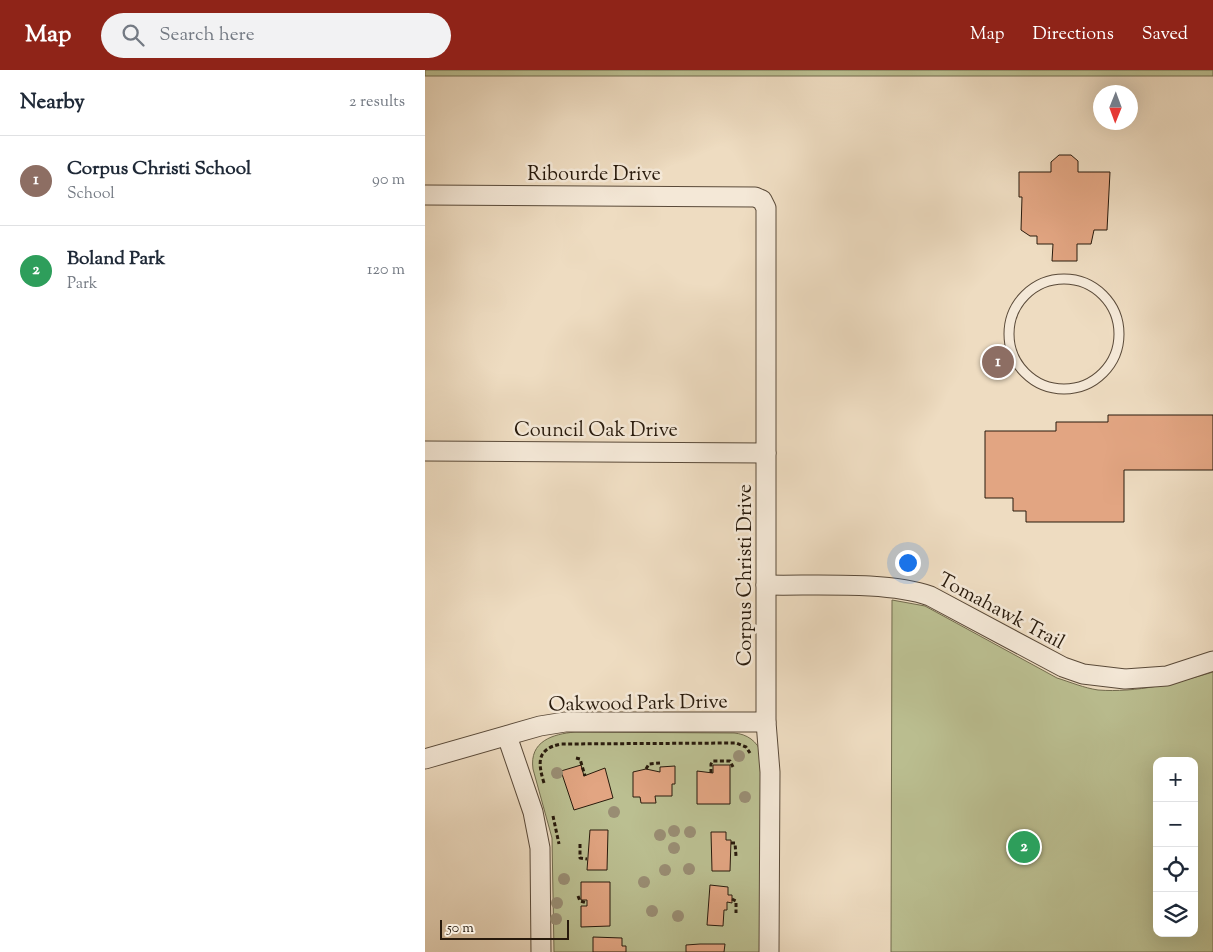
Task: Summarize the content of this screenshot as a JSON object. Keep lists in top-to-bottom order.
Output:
{
  "streets": {
    "street": [
      "Ribourde Drive",
      "Council Oak Drive",
      "Corpus Christi Drive",
      "Tomahawk Trail",
      "Oakwood Park Drive"
    ]
  },
  "crossings": [
    ["Ribourde Drive", "Corpus Christi Drive"],
    ["Council Oak Drive", "Corpus Christi Drive"],
    ["Corpus Christi Drive", "Tomahawk Trail"],
    ["Corpus Christi Drive", "Oakwood Park Drive"]
  ],
  "scale_bar": "50 m",
  "north": "bottom",
  "page": {
    "header": "Map",
    "search": "Search here",
    "nav": ["Map", "Directions", "Saved"],
    "heading": ["Nearby", "2 results"],
    "list": [
      {
        "mark": "1",
        "name": "Corpus Christi School",
        "note": "School",
        "value": "90 m"
      },
      {
        "mark": "2",
        "name": "Boland Park",
        "note": "Park",
        "value": "120 m"
      }
    ],
    "pins": ["1", "2"],
    "map_buttons": ["+", "−"],
    "scale": "50 m"
  }
}
